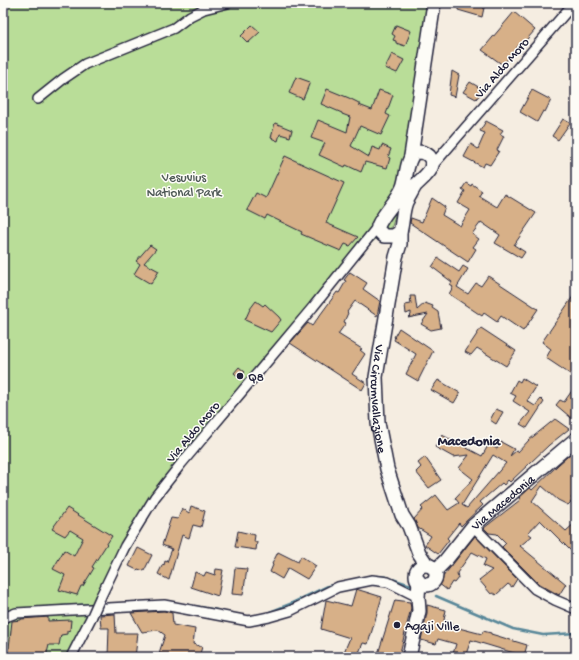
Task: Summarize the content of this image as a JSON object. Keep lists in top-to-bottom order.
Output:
{
  "streets": {
    "main road": ["Via Circumvallazione", "Via Macedonia"],
    "street": ["Via Aldo Moro"]
  },
  "crossings": [
    ["Via Aldo Moro", "Via Circumvallazione"],
    ["Via Circumvallazione", "Via Macedonia"]
  ],
  "districts": ["Macedonia"],
  "parks": ["Vesuvius National Park"],
  "places": ["Q8", "Agaji Ville"]
}
